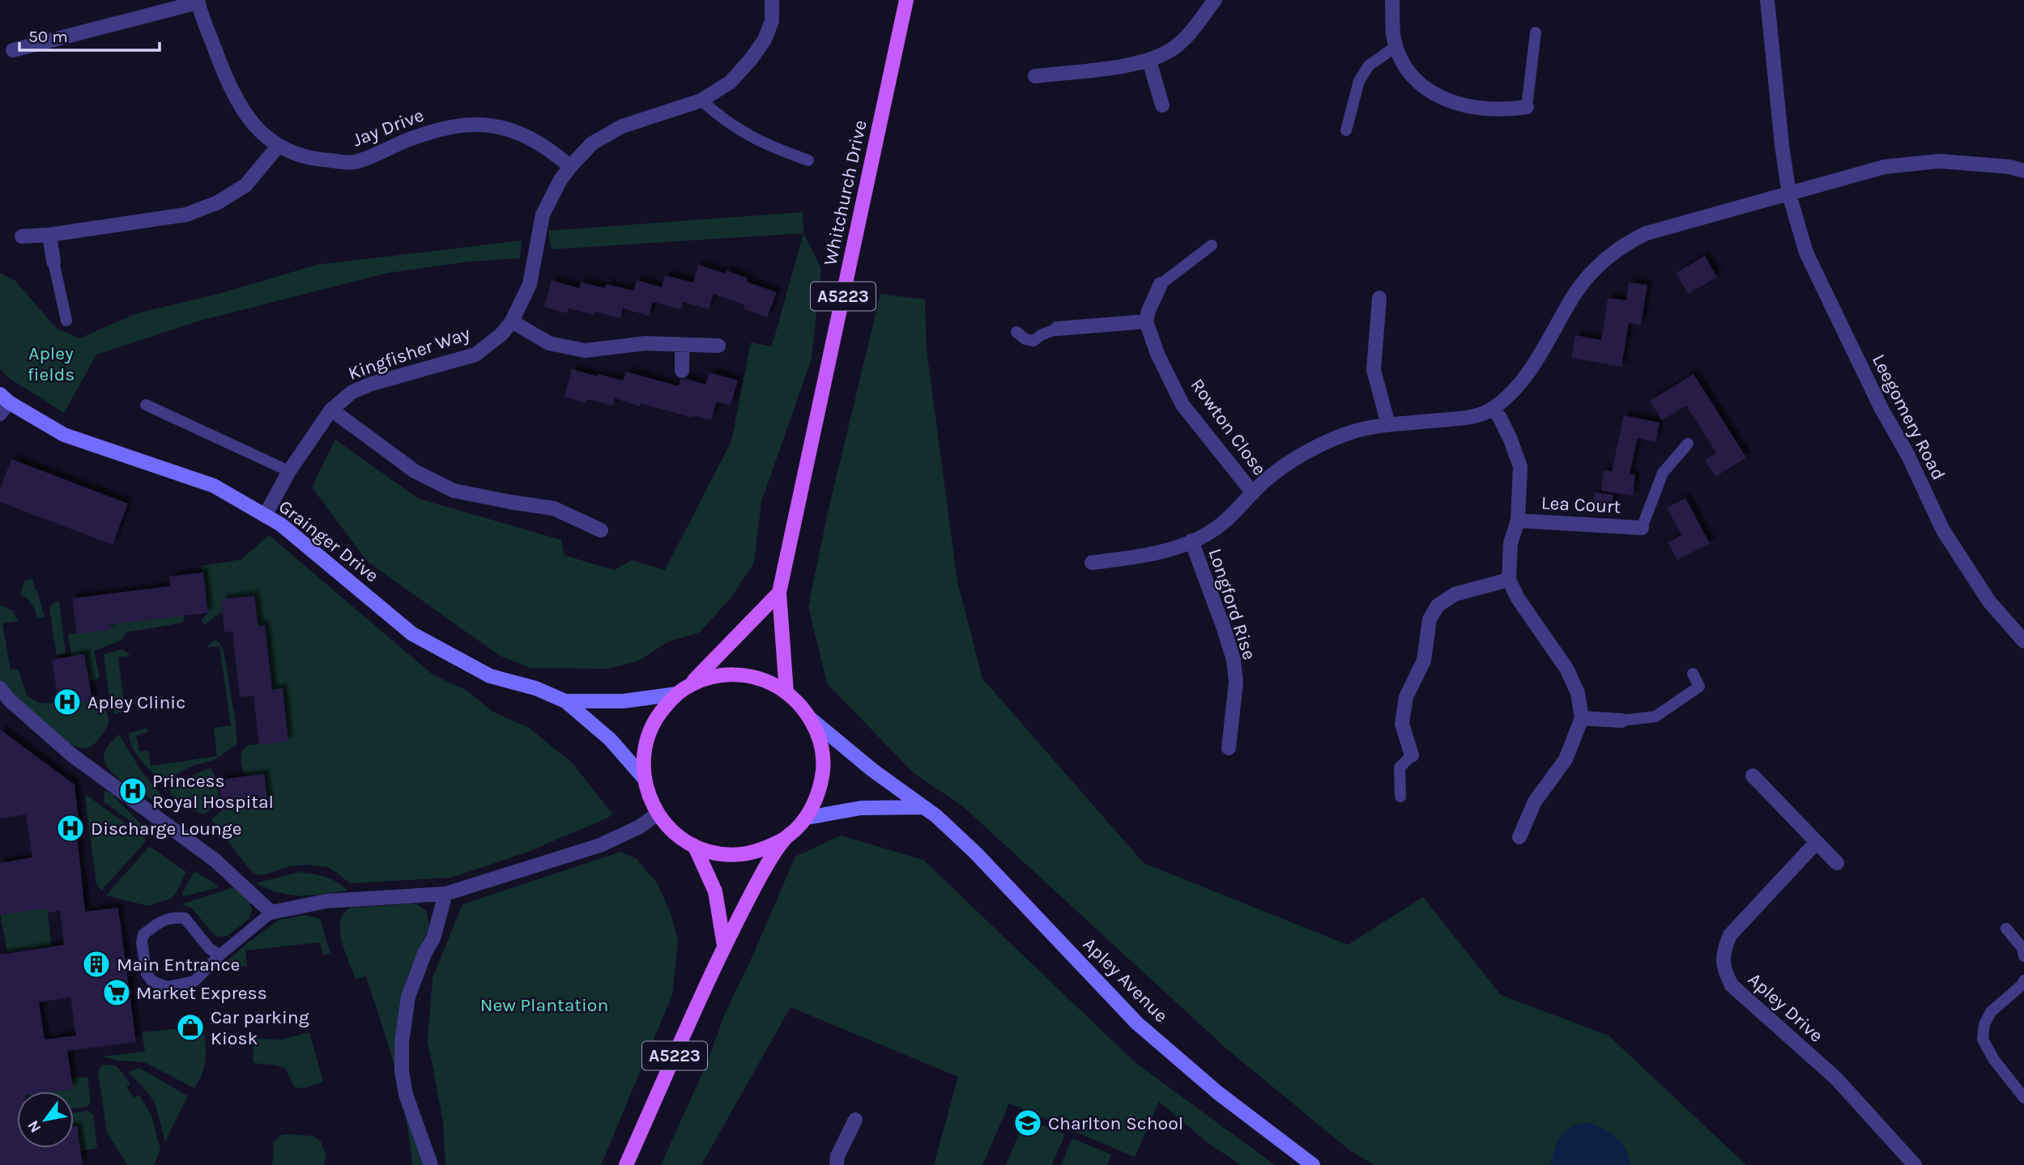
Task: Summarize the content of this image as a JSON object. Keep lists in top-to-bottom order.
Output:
{
  "streets": {
    "main road": ["Whitchurch Drive", "A5223"],
    "street": [
      "Jay Drive",
      "Kingfisher Way",
      "Leegomery Road",
      "Rowton Close",
      "Lea Court",
      "Grainger Drive",
      "Longford Rise",
      "Apley Avenue",
      "Apley Drive"
    ]
  },
  "crossings": [
    ["Jay Drive", "Kingfisher Way"],
    ["Whitchurch Drive", "A5223"],
    ["Whitchurch Drive", "Grainger Drive"],
    ["Whitchurch Drive", "Apley Avenue"],
    ["A5223", "Grainger Drive"],
    ["A5223", "Apley Avenue"],
    ["Kingfisher Way", "Grainger Drive"],
    ["Grainger Drive", "Apley Avenue"]
  ],
  "parks": ["Apley fields", "New Plantation"],
  "places": {
    "hospital": ["Apley Clinic", "Princess Royal Hospital", "Discharge Lounge"],
    "building": ["Main Entrance"],
    "supermarket": ["Market Express"],
    "shop": ["Car parking Kiosk"],
    "school or university": ["Charlton School"]
  },
  "scale_bar": "50 m",
  "north": "bottom left"
}
